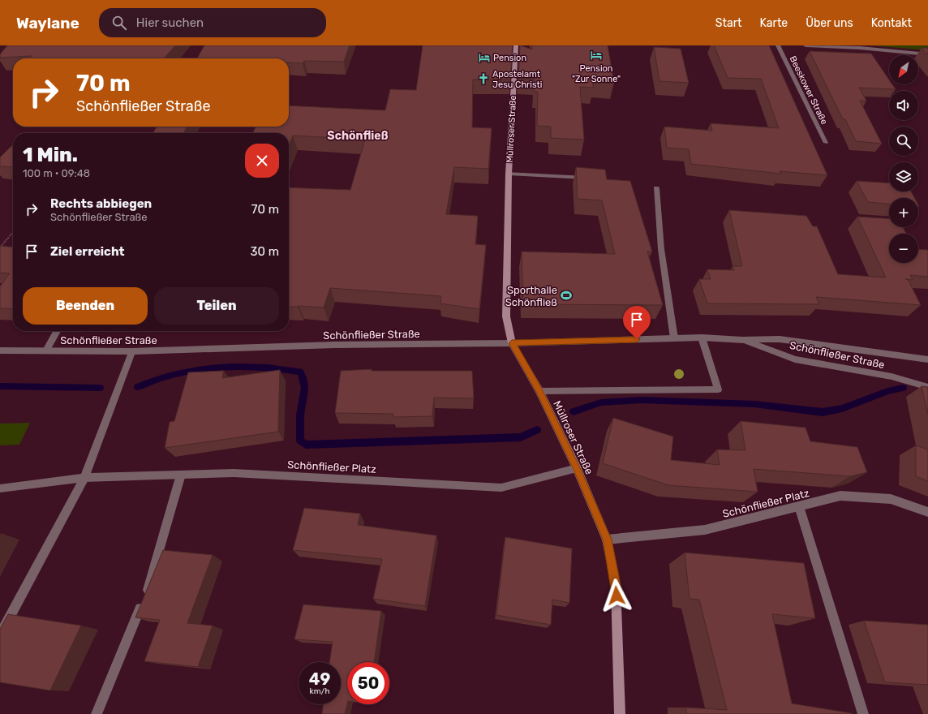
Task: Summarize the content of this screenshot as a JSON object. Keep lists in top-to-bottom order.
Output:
{
  "streets": {
    "main road": ["Müllroser Straße"],
    "street": ["Beeskower Straße", "Schönfließer Straße", "Schönfließer Platz"]
  },
  "crossings": [
    ["Müllroser Straße", "Schönfließer Straße"],
    ["Müllroser Straße", "Schönfließer Platz"]
  ],
  "districts": ["Schönfließ"],
  "places": {
    "hotel": ["Pension \"Zur Sonne\"", "Pension"],
    "church": ["Apostelamt Jesu Christi"],
    "sports": ["Sporthalle Schönfließ"]
  },
  "north": "bottom left",
  "page": {
    "header": "Waylane",
    "search": "Hier suchen",
    "nav": [
      "Start",
      "Karte",
      "Über uns",
      "Kontakt"
    ],
    "map_buttons": ["+", "−"],
    "turn": ["70 m", "Schönfließer Straße"],
    "heading": ["1 Min.", "100 m · 09:48"],
    "list": [
      {
        "name": "Rechts abbiegen",
        "note": "Schönfließer Straße",
        "value": "70 m"
      },
      {
        "name": "Ziel erreicht",
        "value": "30 m"
      }
    ],
    "buttons": ["Beenden", "Teilen"],
    "speed": "49 km/h",
    "limit": "50"
  }
}
